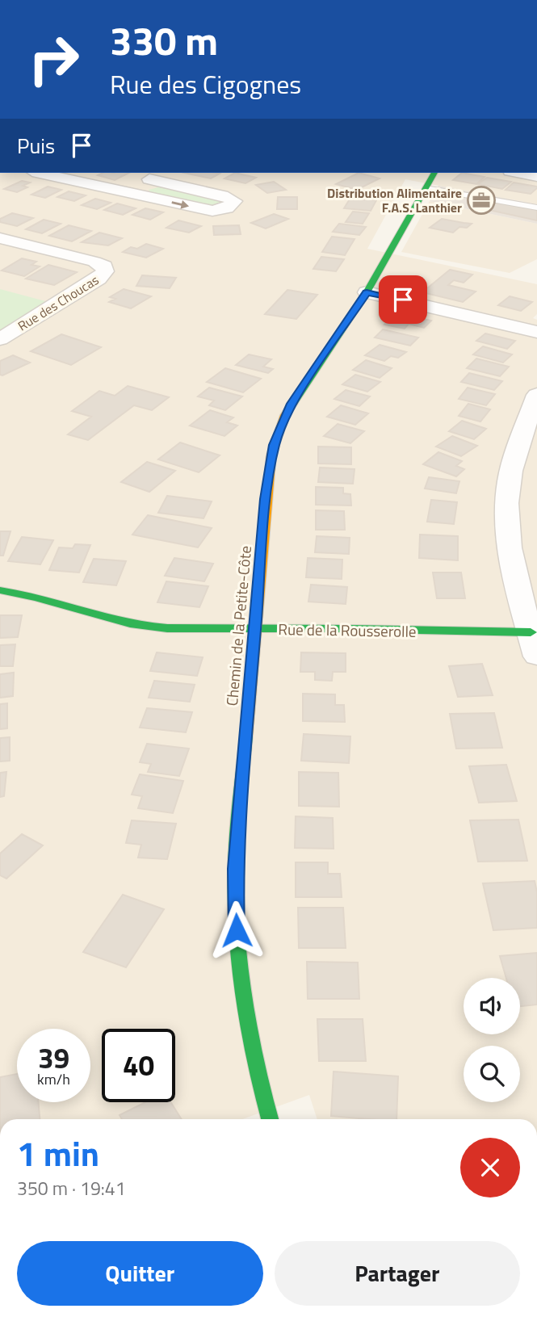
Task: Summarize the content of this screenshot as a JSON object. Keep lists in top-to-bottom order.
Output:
{
  "streets": {
    "street": ["Rue des Choucas", "Chemin de la Petite-Côte", "Rue de la Rousserolle"]
  },
  "crossings": [
    ["Chemin de la Petite-Côte", "Rue de la Rousserolle"]
  ],
  "places": {
    "office": ["Distribution Alimentaire F.A.S. Lanthier"]
  },
  "page": {
    "turn": ["330 m", "Rue des Cigognes"],
    "then": "Puis",
    "speed": "39 km/h",
    "limit": "40",
    "heading": ["1 min", "350 m · 19:41"],
    "buttons": ["Quitter", "Partager"]
  }
}
